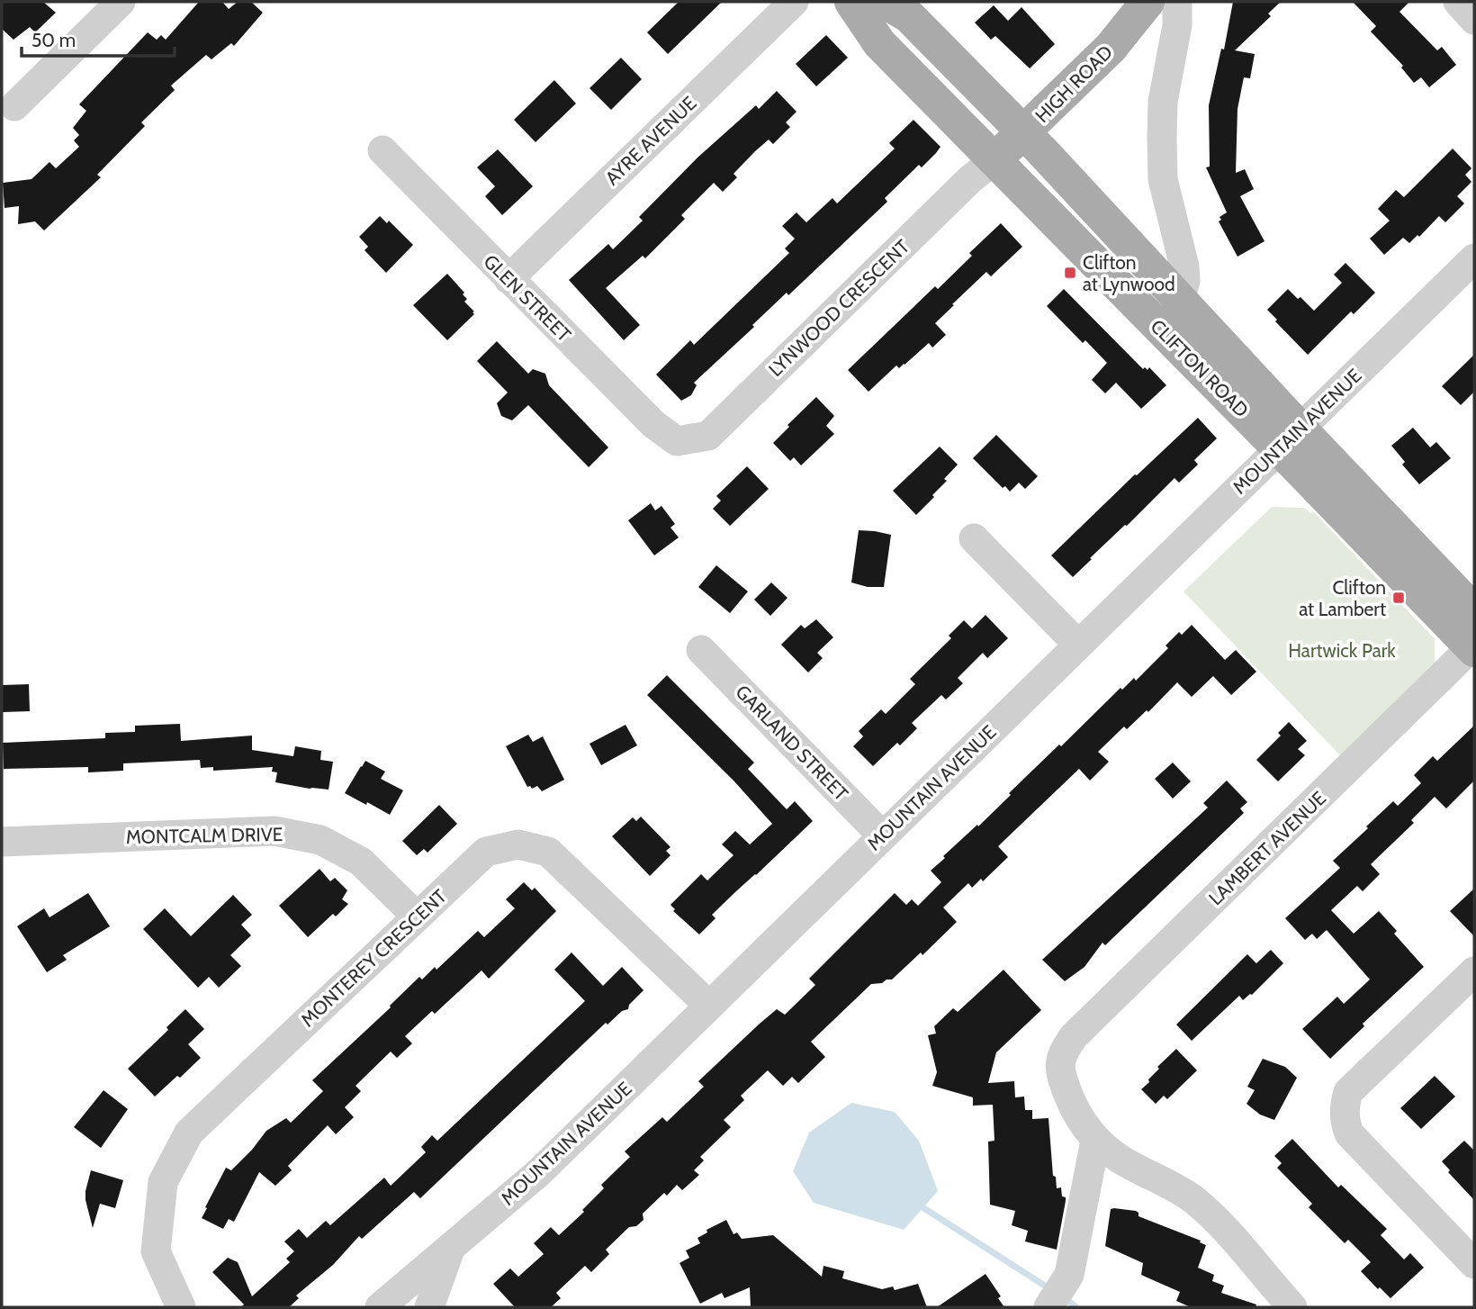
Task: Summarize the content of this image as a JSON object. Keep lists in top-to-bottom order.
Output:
{
  "streets": {
    "main road": ["HIGH ROAD", "CLIFTON ROAD"],
    "street": [
      "AYRE AVENUE",
      "GLEN STREET",
      "LYNWOOD CRESCENT",
      "MOUNTAIN AVENUE",
      "GARLAND STREET",
      "MONTCALM DRIVE",
      "LAMBERT AVENUE",
      "MONTEREY CRESCENT"
    ]
  },
  "crossings": [
    ["HIGH ROAD", "LYNWOOD CRESCENT"],
    ["HIGH ROAD", "CLIFTON ROAD"],
    ["AYRE AVENUE", "GLEN STREET"],
    ["GLEN STREET", "LYNWOOD CRESCENT"],
    ["LYNWOOD CRESCENT", "CLIFTON ROAD"],
    ["CLIFTON ROAD", "MOUNTAIN AVENUE"],
    ["CLIFTON ROAD", "LAMBERT AVENUE"],
    ["MOUNTAIN AVENUE", "GARLAND STREET"],
    ["MOUNTAIN AVENUE", "MONTEREY CRESCENT"],
    ["MONTCALM DRIVE", "MONTEREY CRESCENT"]
  ],
  "parks": ["Hartwick Park"],
  "places": {
    "transit": ["Clifton at Lynwood", "Clifton at Lambert"]
  },
  "scale_bar": "50 m"
}
